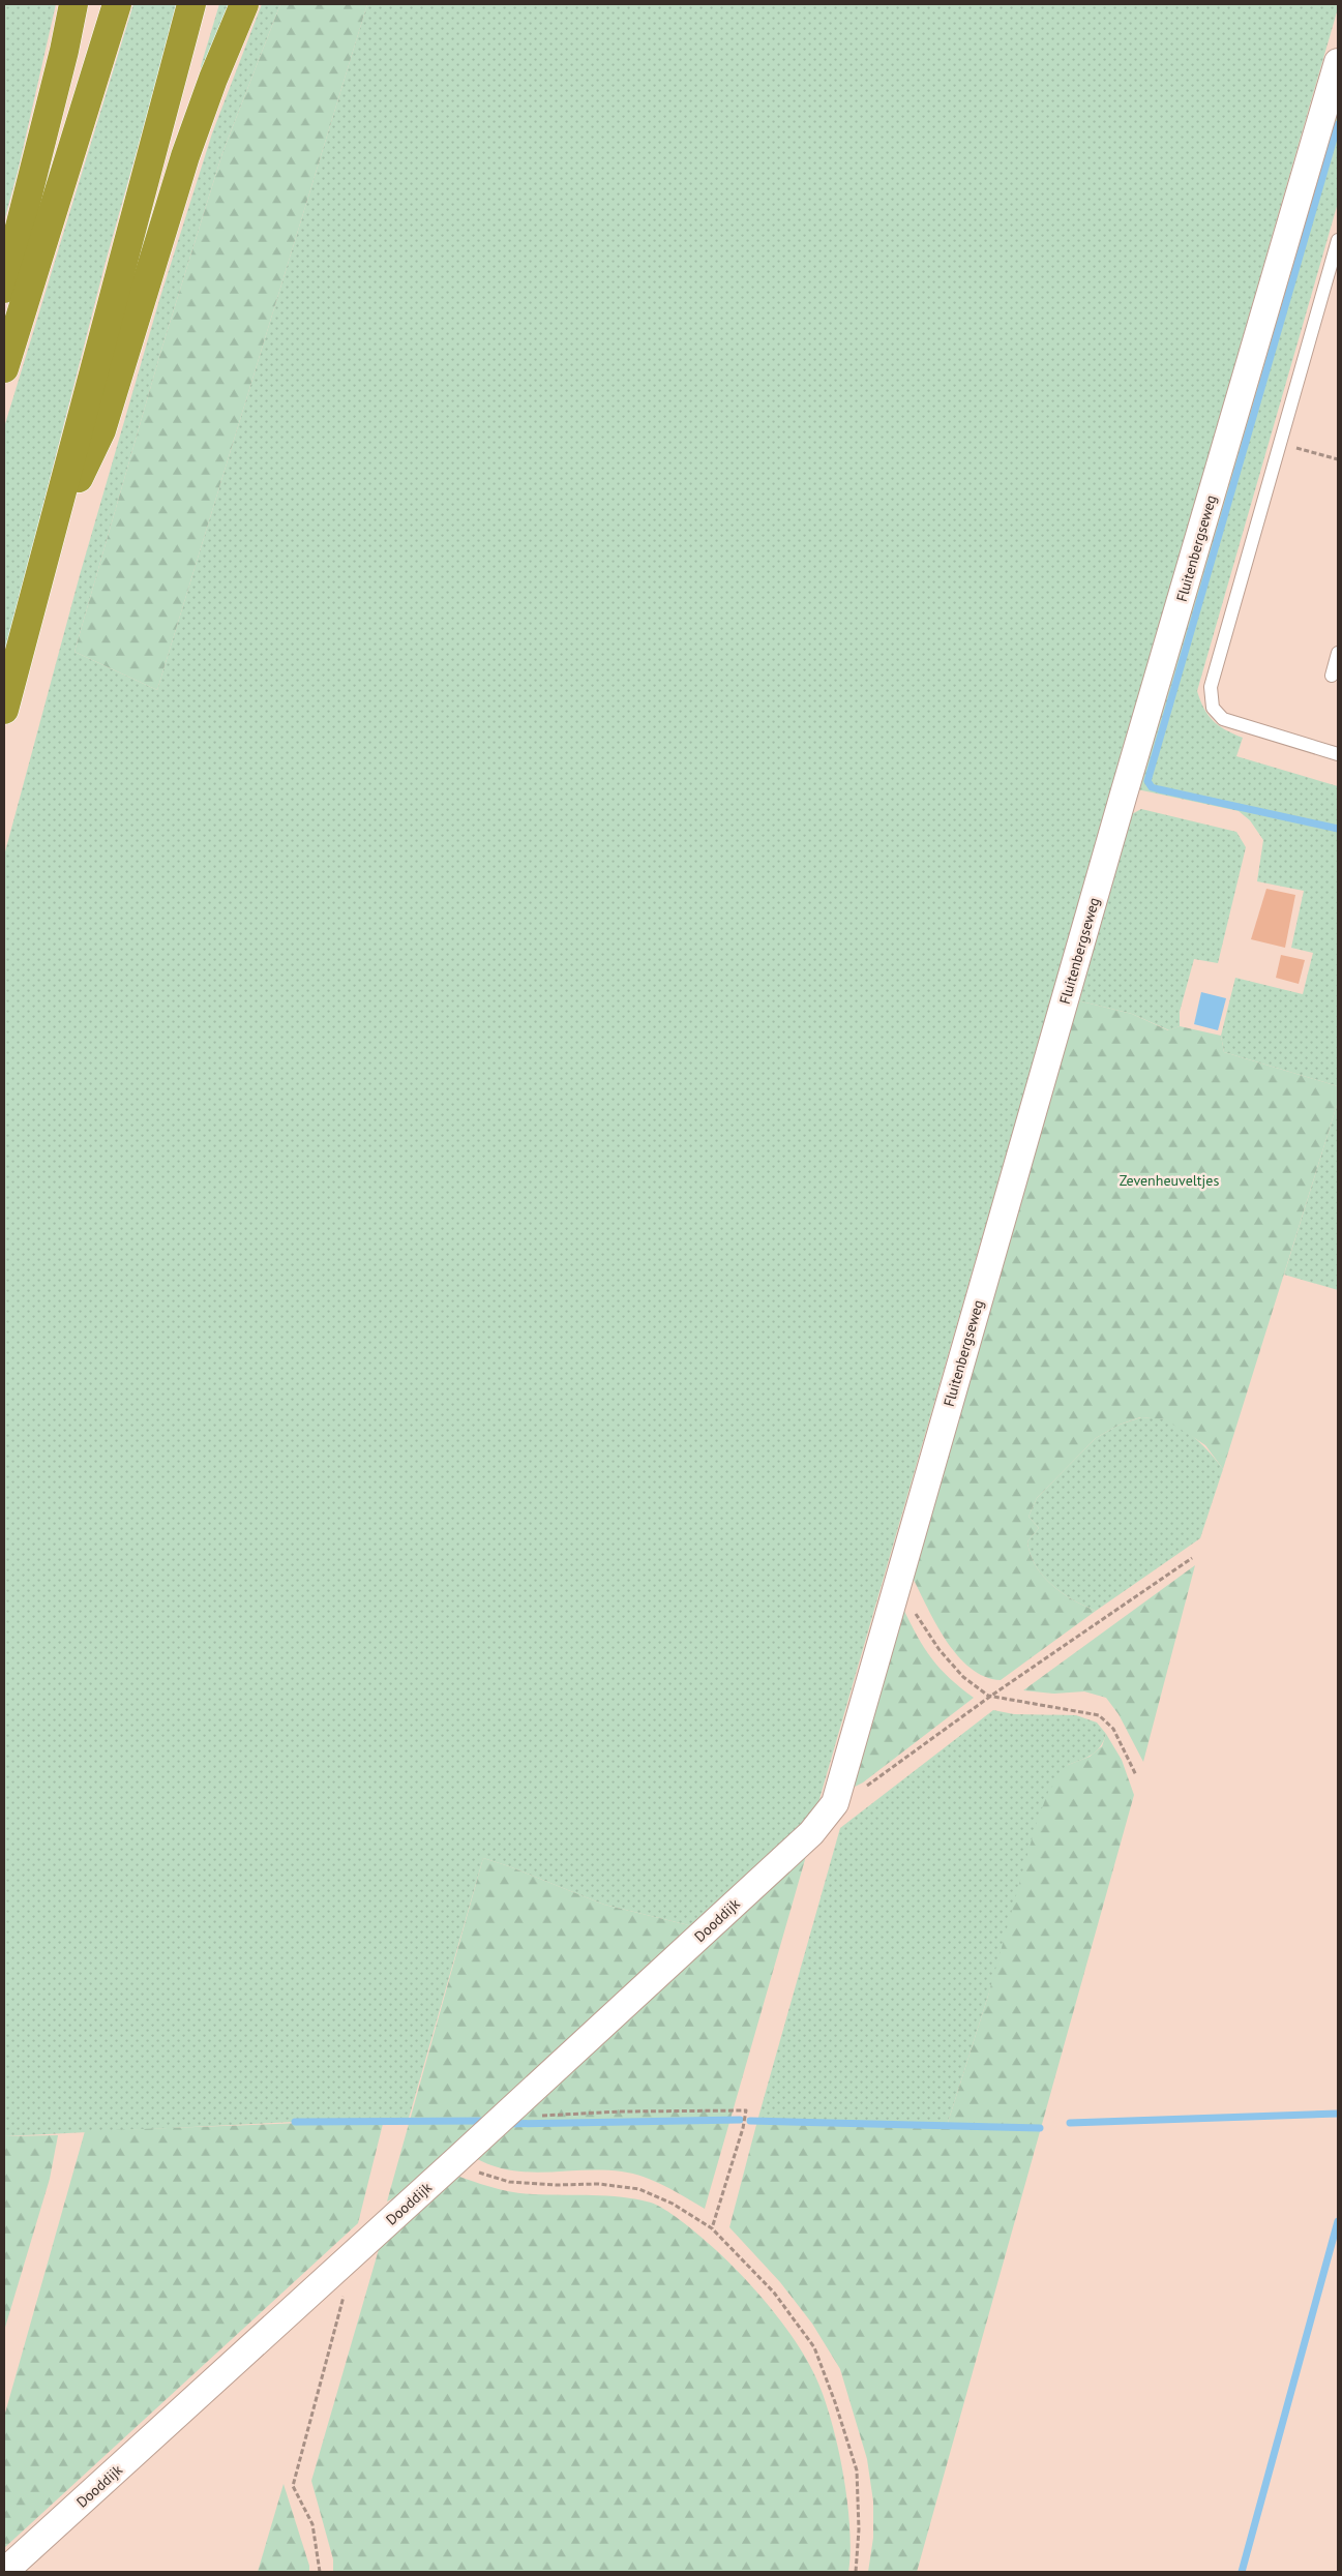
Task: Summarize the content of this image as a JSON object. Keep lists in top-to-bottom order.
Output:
{
  "streets": {
    "street": ["Fluitenbergseweg", "Dooddijk"]
  },
  "crossings": [
    ["Fluitenbergseweg", "Dooddijk"]
  ],
  "parks": ["Zevenheuveltjes"]
}
